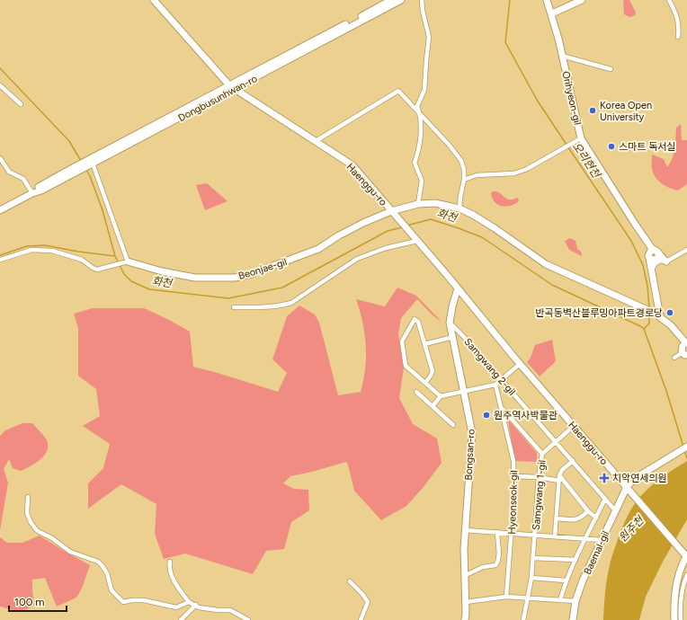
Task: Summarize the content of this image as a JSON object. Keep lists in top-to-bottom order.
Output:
{
  "streets": {
    "street": [
      "Dongbusunhwan-ro",
      "Orihyeon-gil",
      "Haenggu-ro",
      "Beonjae-gil",
      "Samgwang 2-gil",
      "Bongsan-ro",
      "Samgwang 1-gil",
      "Hyeonseok-gil",
      "Baemal-gil"
    ]
  },
  "crossings": [
    ["Dongbusunhwan-ro", "Haenggu-ro"],
    ["Orihyeon-gil", "Haenggu-ro"],
    ["Haenggu-ro", "Beonjae-gil"],
    ["Haenggu-ro", "Bongsan-ro"],
    ["Haenggu-ro", "Samgwang 1-gil"],
    ["Haenggu-ro", "Baemal-gil"],
    ["Samgwang 2-gil", "Bongsan-ro"],
    ["Samgwang 2-gil", "Samgwang 1-gil"],
    ["Samgwang 2-gil", "Baemal-gil"],
    ["Samgwang 1-gil", "Hyeonseok-gil"],
    ["Samgwang 1-gil", "Baemal-gil"]
  ],
  "water": ["오리현천", "화천", "원주천"],
  "places": {
    "other": [
      "Korea Open University",
      "스마트 독서실",
      "반곡동벽산블루밍아파트경로당",
      "원주역사박물관"
    ],
    "health": ["치악연세의원"]
  },
  "scale_bar": "100 m"
}
